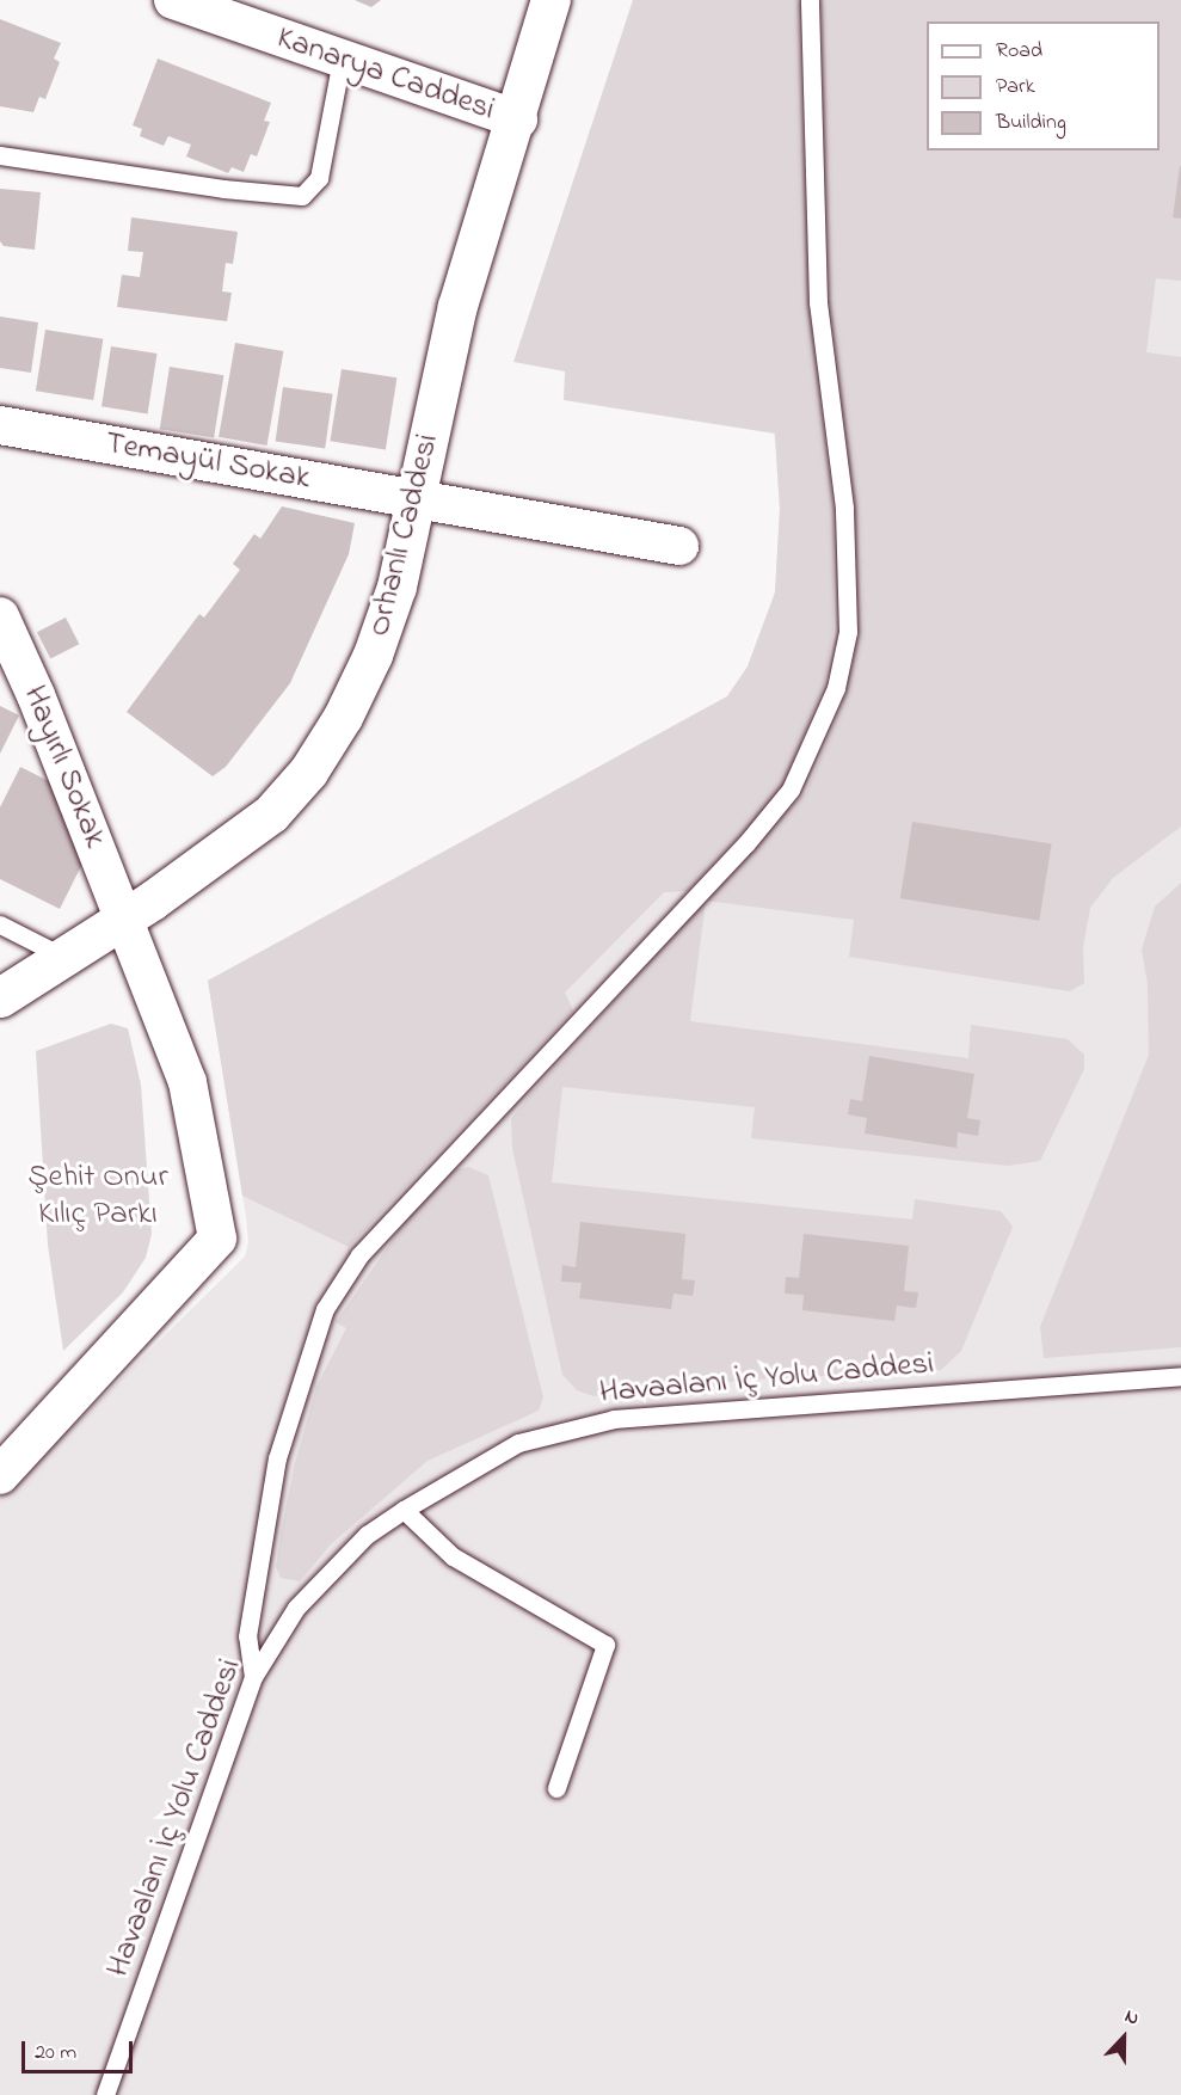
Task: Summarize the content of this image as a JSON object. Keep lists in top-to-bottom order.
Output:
{
  "streets": {
    "street": [
      "Kanarya Caddesi",
      "Temayül Sokak",
      "Orhanlı Caddesi",
      "Hayırlı Sokak"
    ],
    "lane": ["Havaalanı İç Yolu Caddesi"]
  },
  "crossings": [
    ["Kanarya Caddesi", "Orhanlı Caddesi"],
    ["Temayül Sokak", "Orhanlı Caddesi"],
    ["Orhanlı Caddesi", "Hayırlı Sokak"]
  ],
  "parks": ["Şehit Onur Kılıç Parkı"],
  "legend": ["Road", "Park", "Building"],
  "scale_bar": "20 m",
  "north": "top"
}
